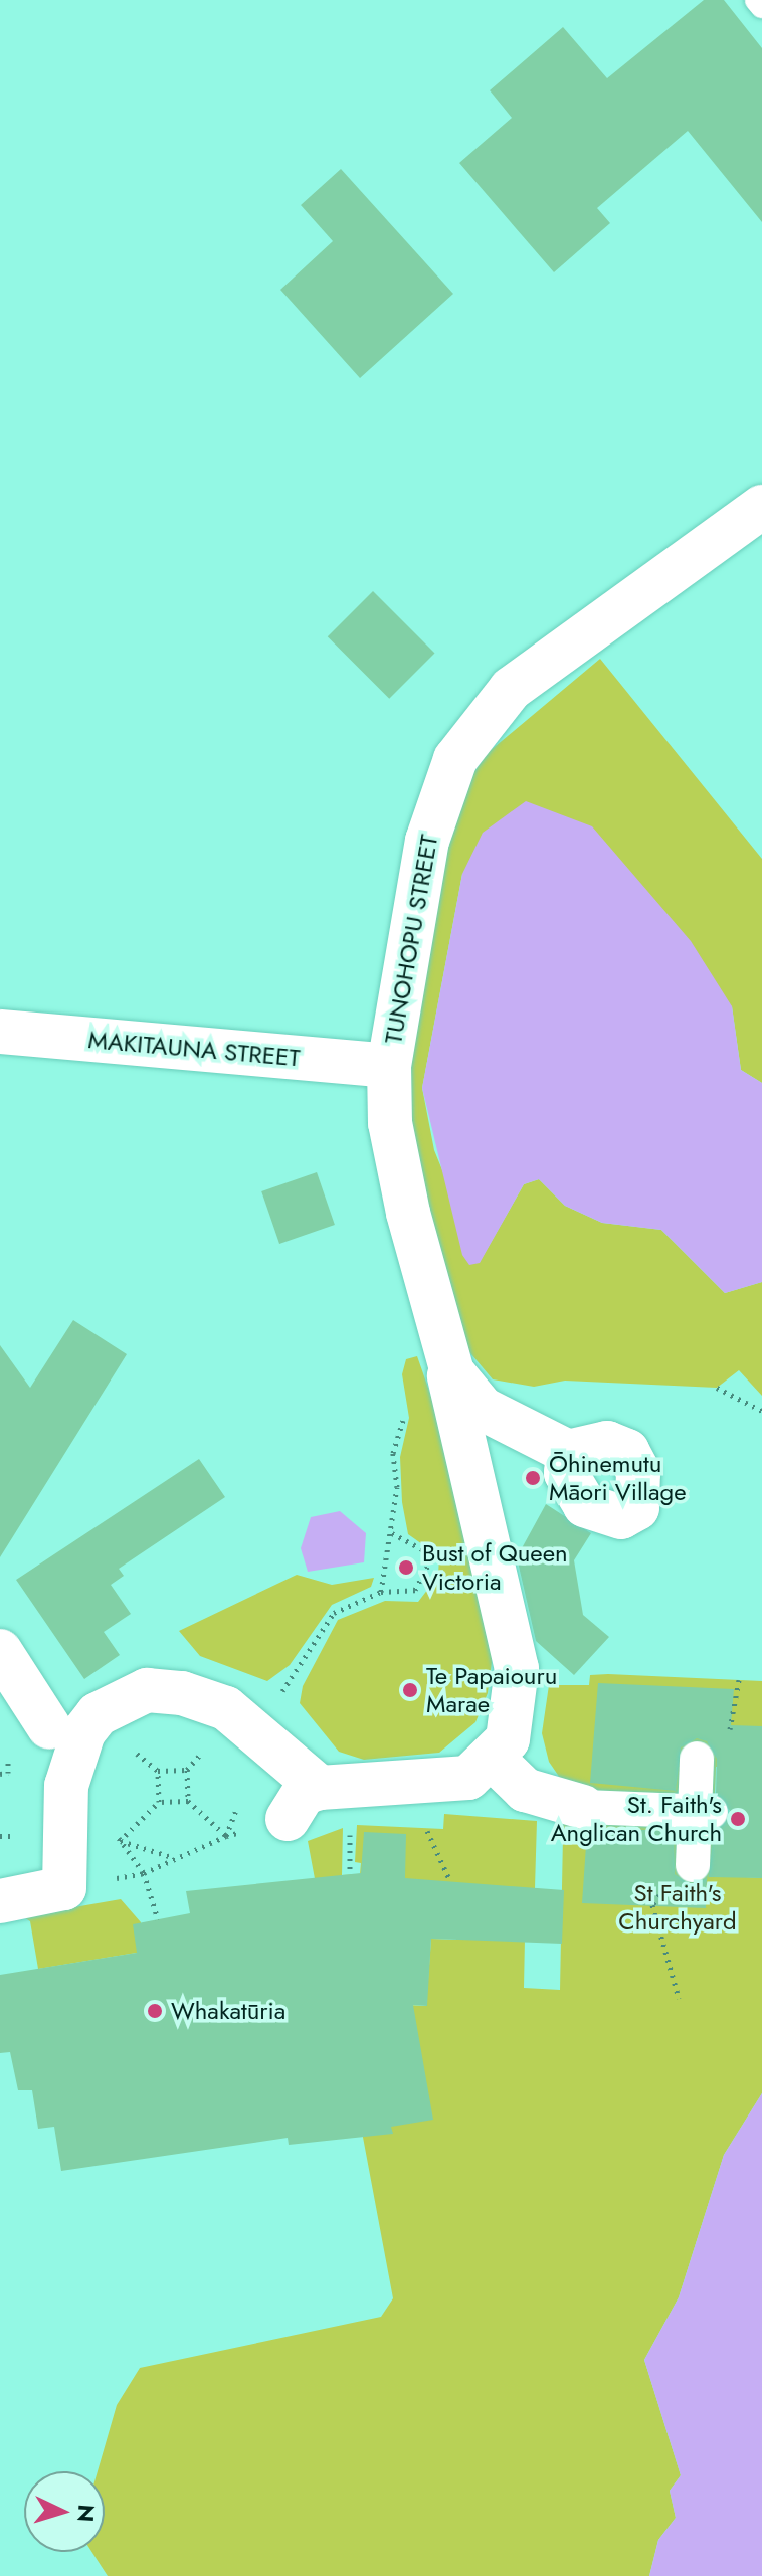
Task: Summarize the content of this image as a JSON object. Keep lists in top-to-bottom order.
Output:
{
  "streets": {
    "street": ["TUNOHOPU STREET", "MAKITAUNA STREET"]
  },
  "crossings": [
    ["TUNOHOPU STREET", "MAKITAUNA STREET"]
  ],
  "parks": ["St Faith's Churchyard"],
  "places": [
    "Ōhinemutu Māori Village",
    "Bust of Queen Victoria",
    "Te Papaiouru Marae",
    "St. Faith's Anglican Church",
    "Whakatūria"
  ],
  "north": "right"
}
